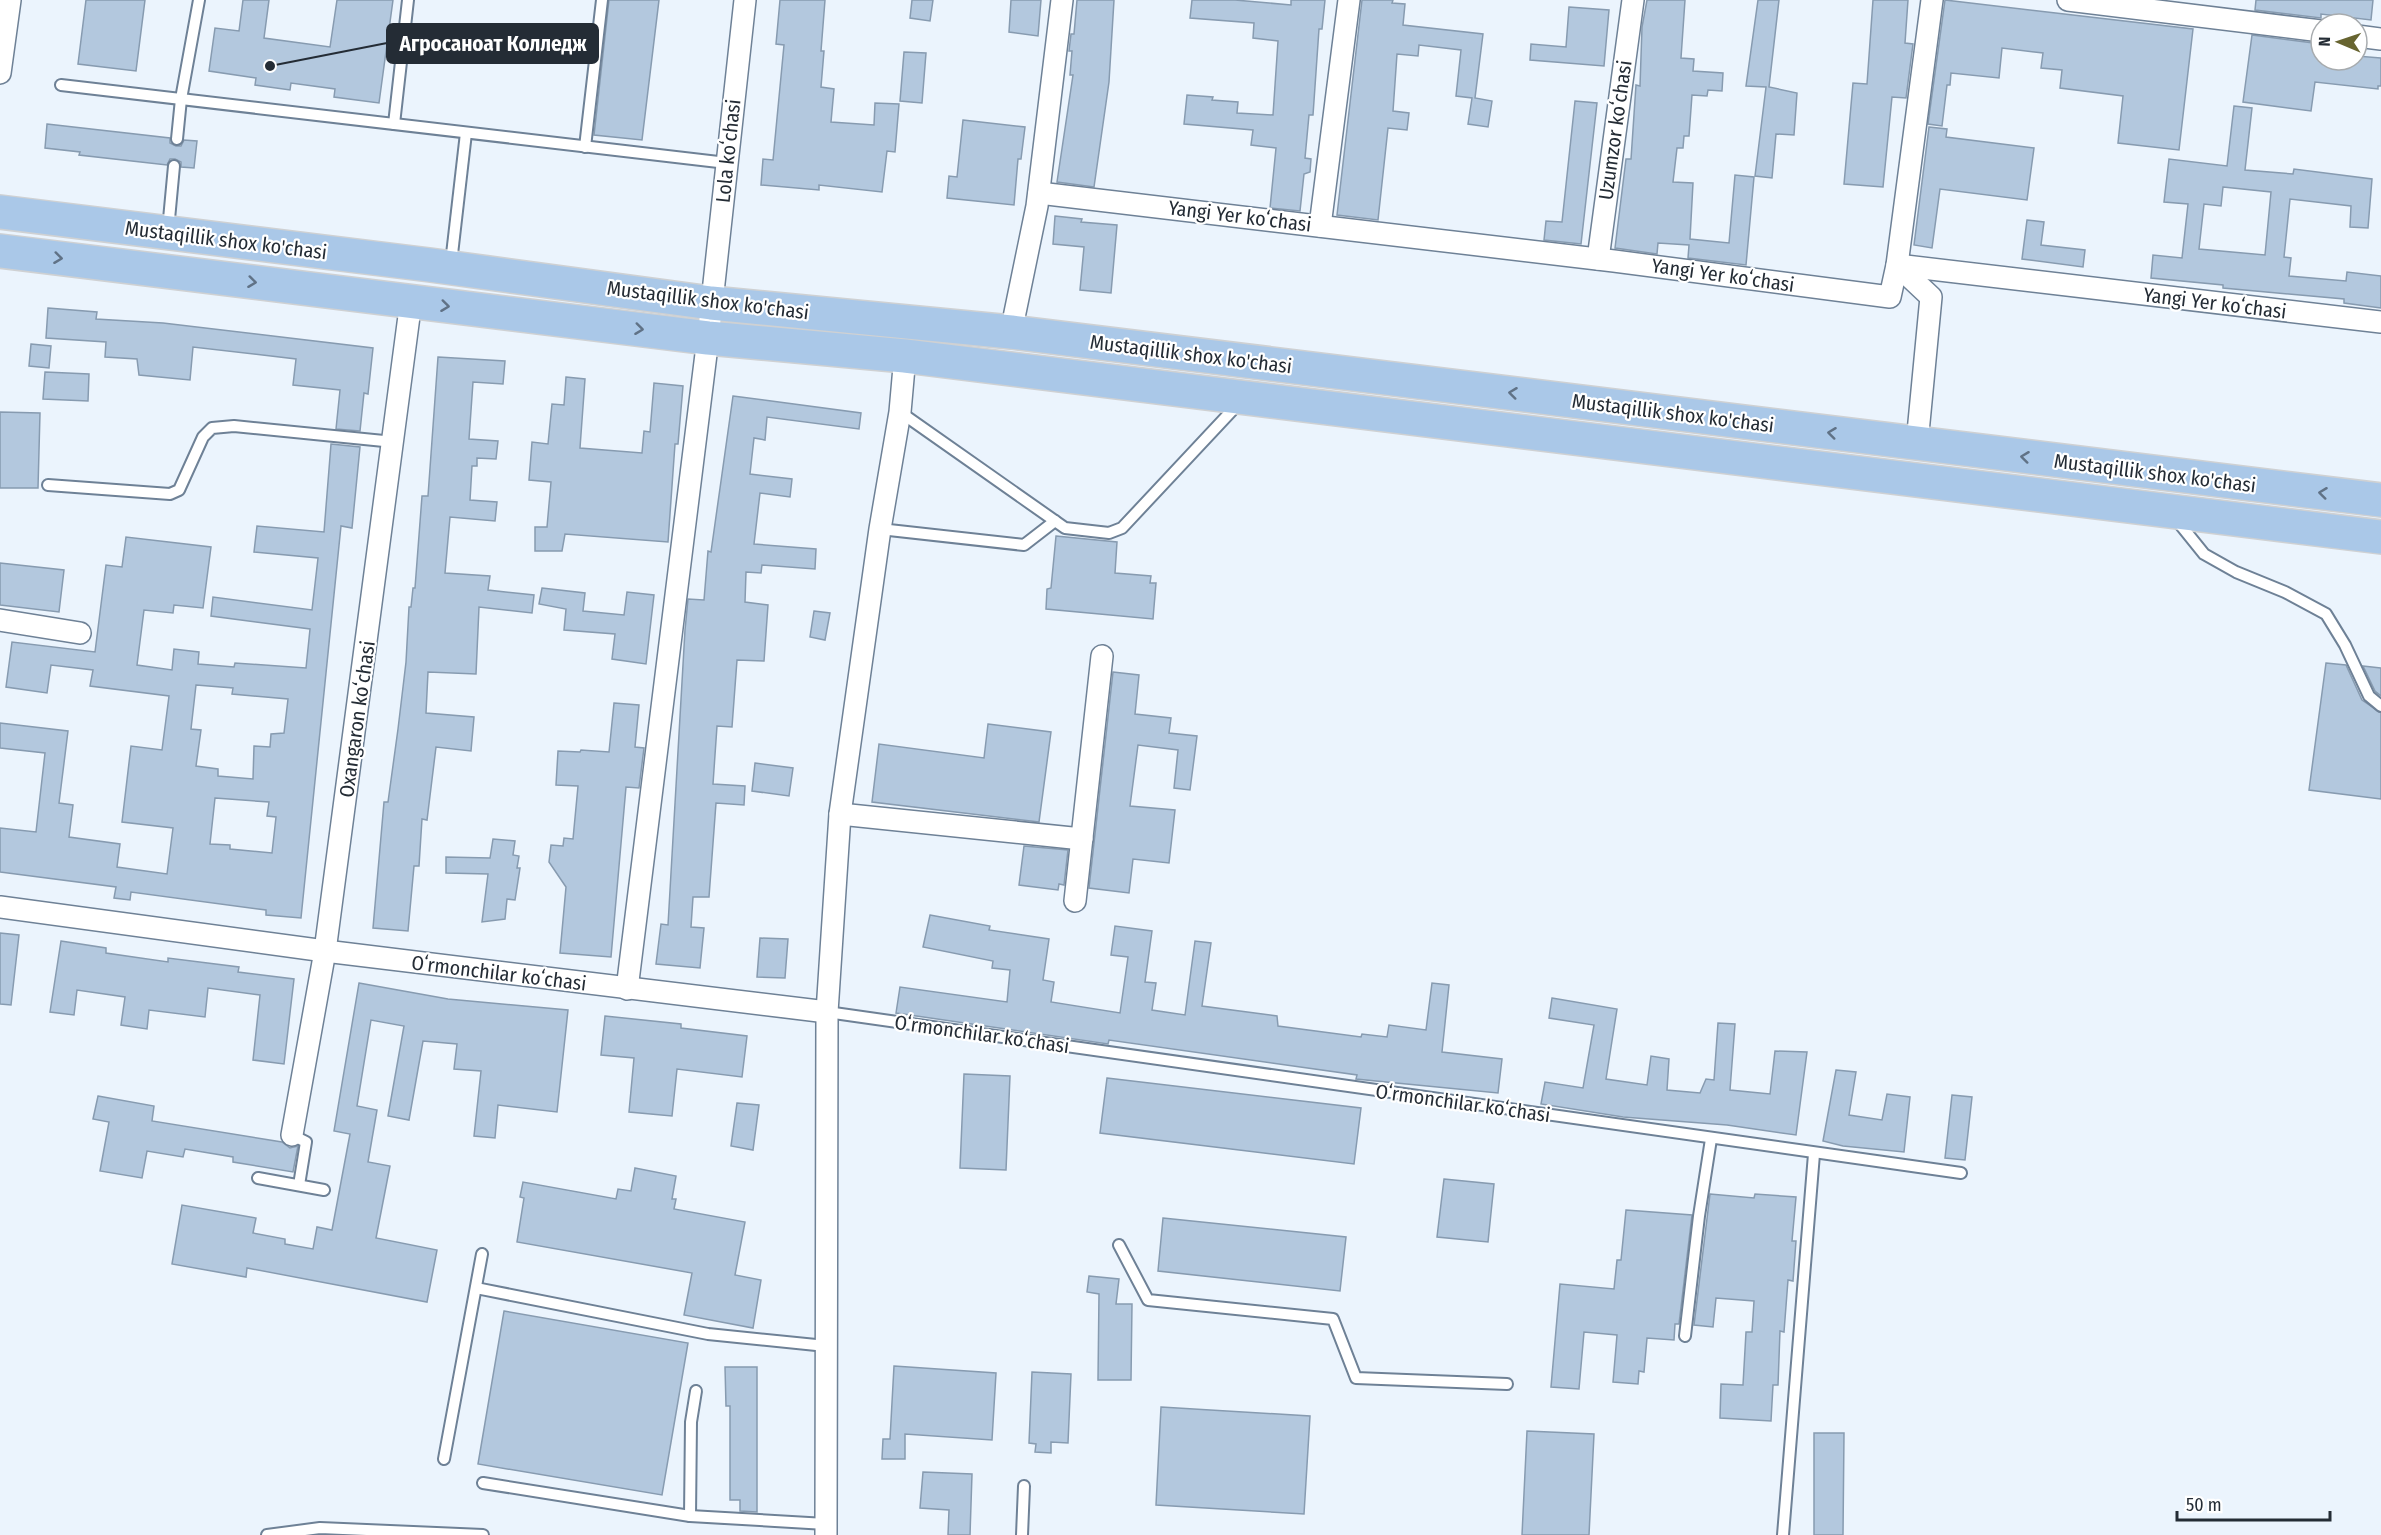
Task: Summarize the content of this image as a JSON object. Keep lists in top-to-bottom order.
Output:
{
  "streets": {
    "main road": ["Mustaqillik shox ko'chasi"],
    "street": [
      "Uzumzor koʻchasi",
      "Lola koʻchasi",
      "Yangi Yer koʻchasi",
      "Oxangaron koʻchasi",
      "Oʻrmonchilar koʻchasi"
    ]
  },
  "crossings": [
    ["Uzumzor koʻchasi", "Yangi Yer koʻchasi"],
    ["Lola koʻchasi", "Mustaqillik shox ko'chasi"],
    ["Lola koʻchasi", "Oʻrmonchilar koʻchasi"],
    ["Mustaqillik shox ko'chasi", "Oxangaron koʻchasi"],
    ["Oxangaron koʻchasi", "Oʻrmonchilar koʻchasi"]
  ],
  "places": ["Агросаноат Колледж"],
  "scale_bar": "50 m",
  "north": "left"
}
